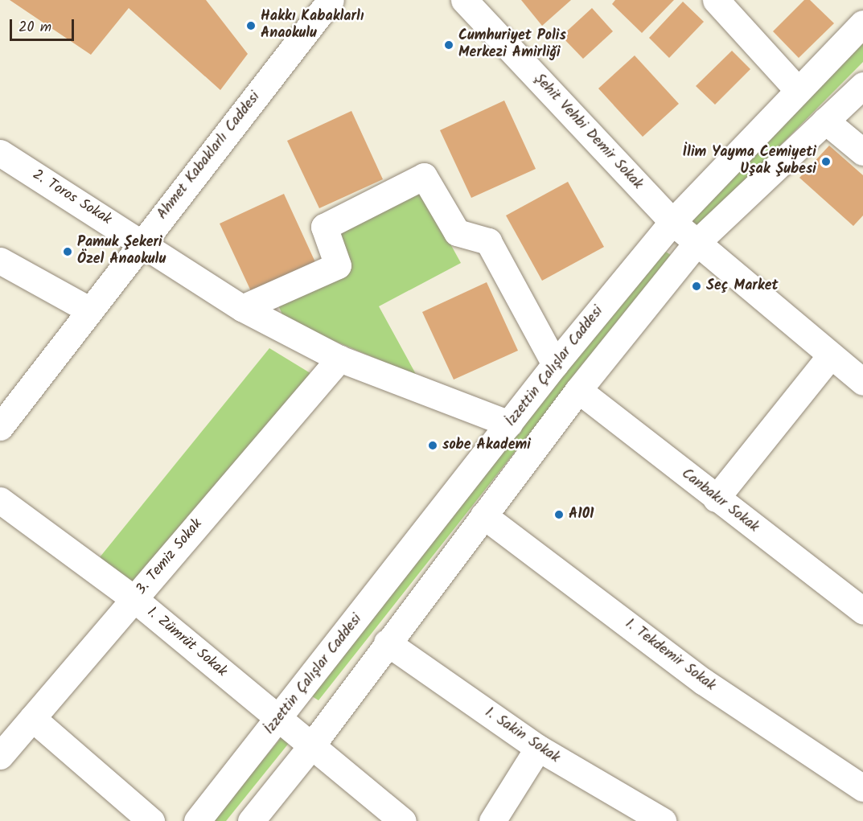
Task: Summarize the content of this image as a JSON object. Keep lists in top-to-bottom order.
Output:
{
  "streets": {
    "street": [
      "Şehit Vehbi Demir Sokak",
      "Ahmet Kabaklarlı Caddesi",
      "2. Toros Sokak",
      "İzzettin Çalışlar Caddesi",
      "Canbakır Sokak",
      "3. Temiz Sokak",
      "1. Zümrüt Sokak",
      "1. Tekdemir Sokak",
      "1. Sakin Sokak"
    ]
  },
  "crossings": [
    ["Şehit Vehbi Demir Sokak", "İzzettin Çalışlar Caddesi"],
    ["Ahmet Kabaklarlı Caddesi", "2. Toros Sokak"],
    ["2. Toros Sokak", "İzzettin Çalışlar Caddesi"],
    ["2. Toros Sokak", "3. Temiz Sokak"],
    ["İzzettin Çalışlar Caddesi", "1. Zümrüt Sokak"],
    ["3. Temiz Sokak", "1. Zümrüt Sokak"]
  ],
  "places": [
    "Hakkı Kabaklarlı Anaokulu",
    "Cumhuriyet Polis Merkezi Amirliği",
    "İlim Yayma Cemiyeti Uşak Şubesi",
    "Pamuk Şekeri Özel Anaokulu",
    "Seç Market",
    "sobe Akademi",
    "A101"
  ],
  "scale_bar": "20 m"
}
